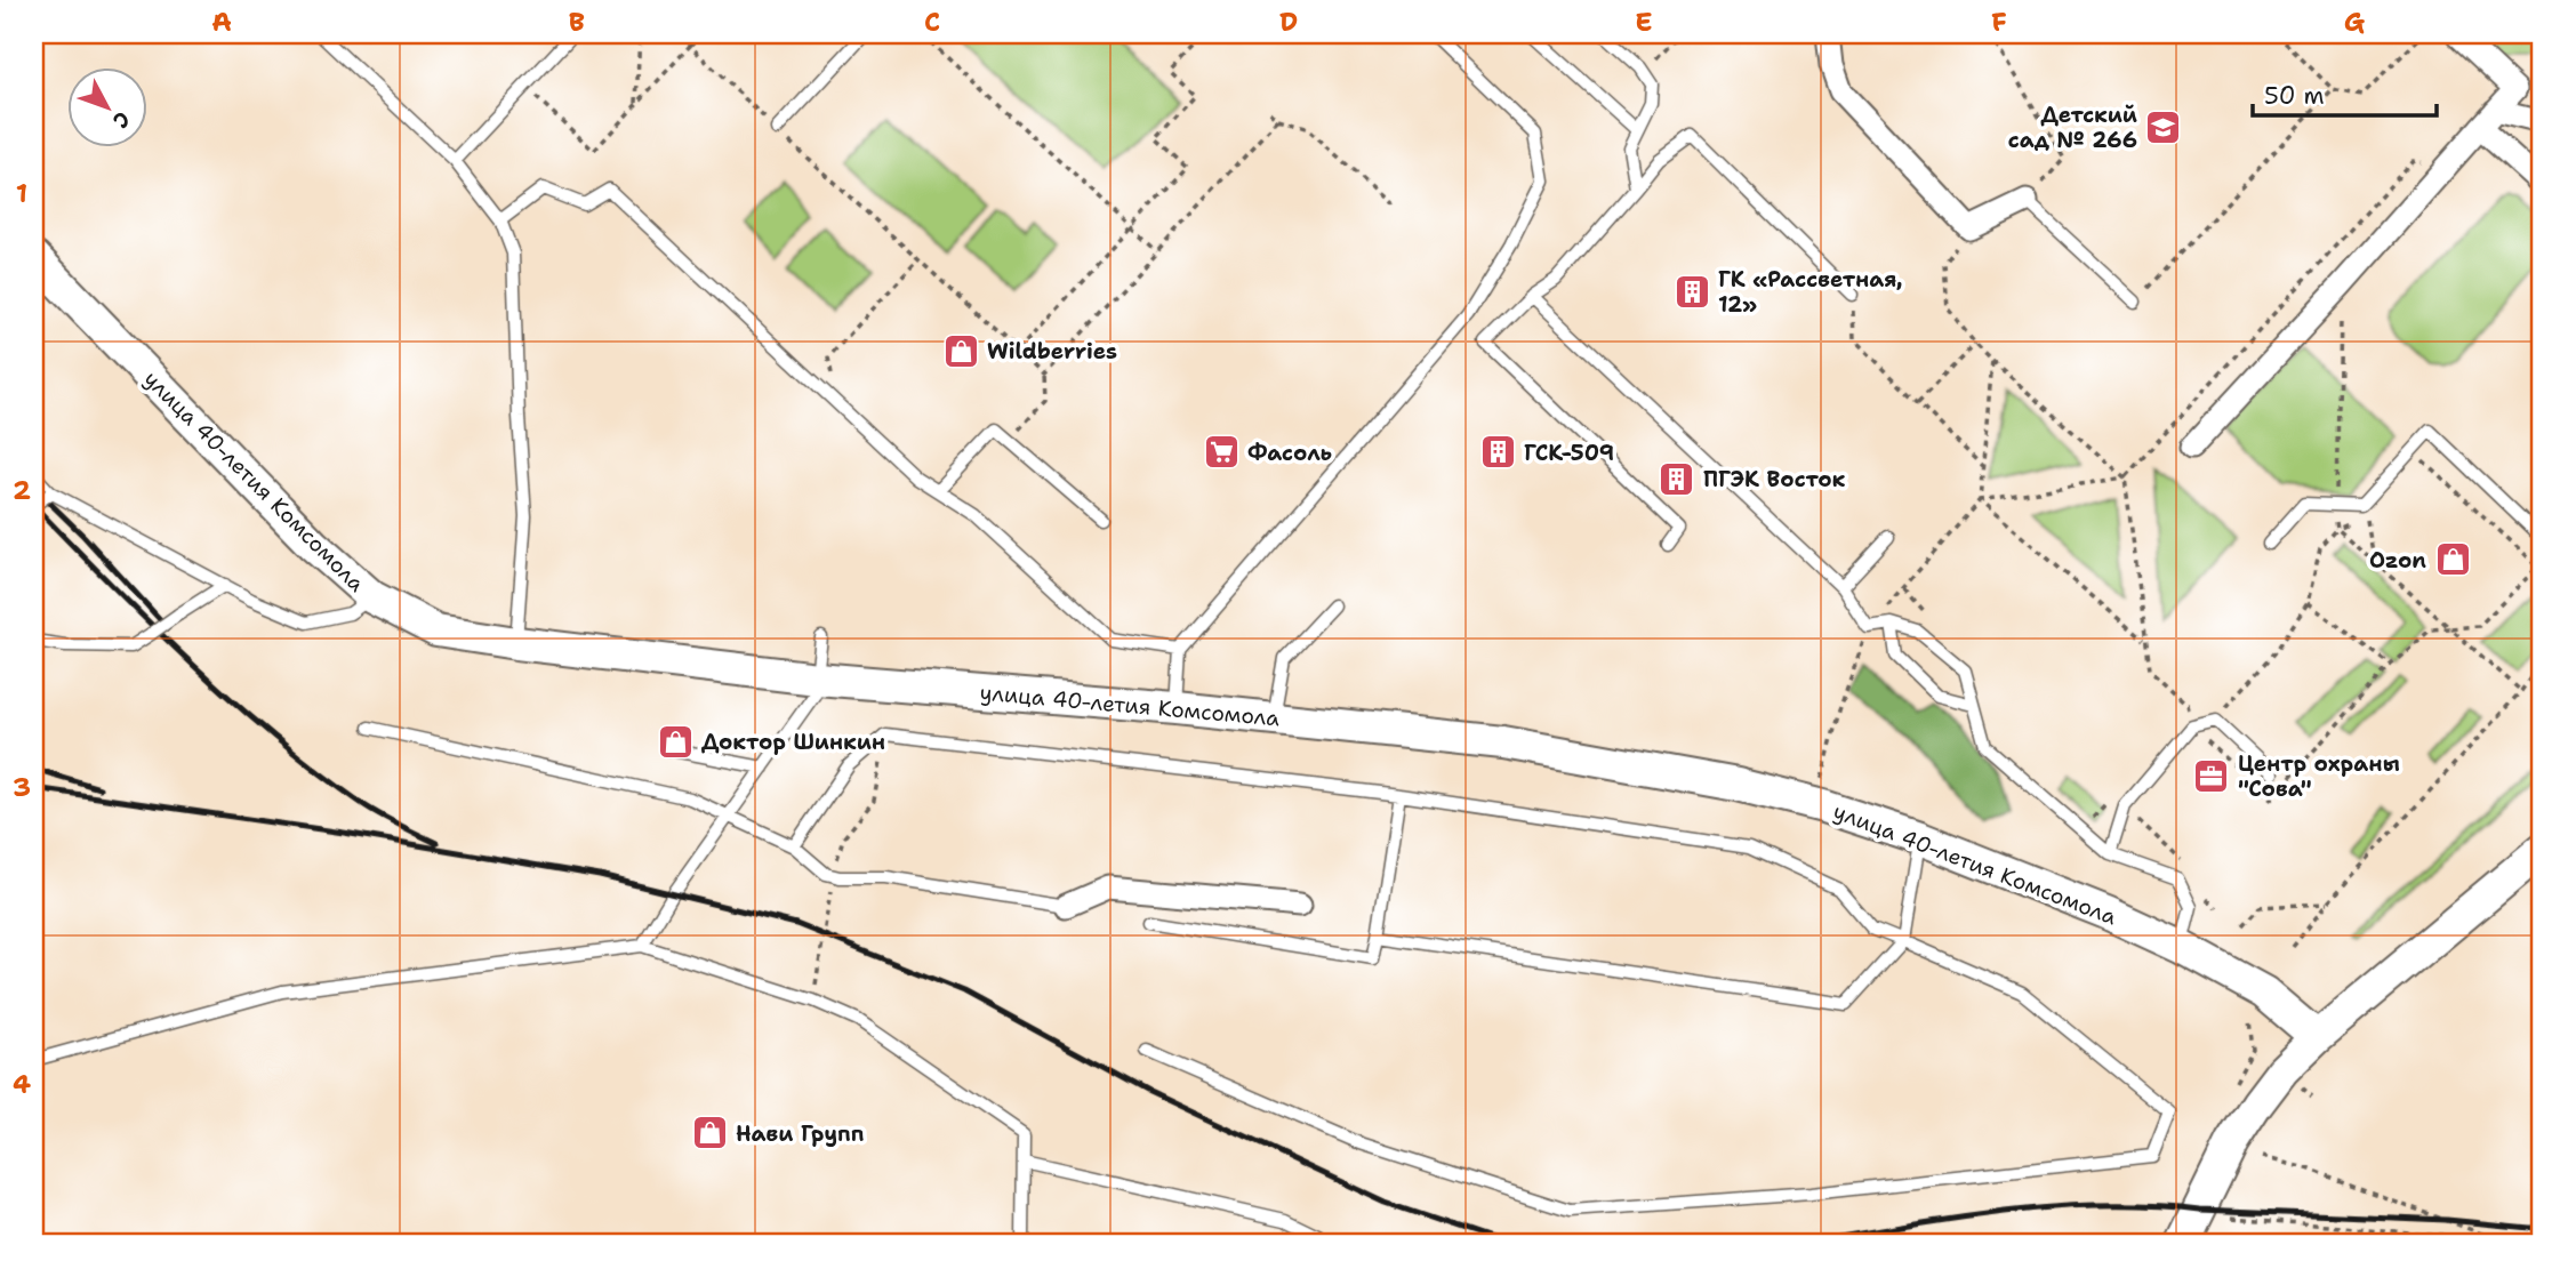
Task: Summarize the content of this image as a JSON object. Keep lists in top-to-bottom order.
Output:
{
  "streets": {
    "main road": ["улица 40-летия Комсомола"]
  },
  "places": {
    "school or university": ["Детский сад № 266"],
    "building": ["ГК «Рассветная, 12»", "ГСК-509", "ПГЭК Восток"],
    "shop": [
      "Wildberries",
      "Ozon",
      "Доктор Шинкин",
      "Нави Групп"
    ],
    "supermarket": ["Фасоль"],
    "office": ["Центр охраны \"Сова\""]
  },
  "scale_bar": "50 m",
  "north": "bottom right",
  "grid": {
    "columns": [
      "A",
      "B",
      "C",
      "D",
      "E",
      "F",
      "G"
    ],
    "rows": [
      "1",
      "2",
      "3",
      "4"
    ]
  }
}
